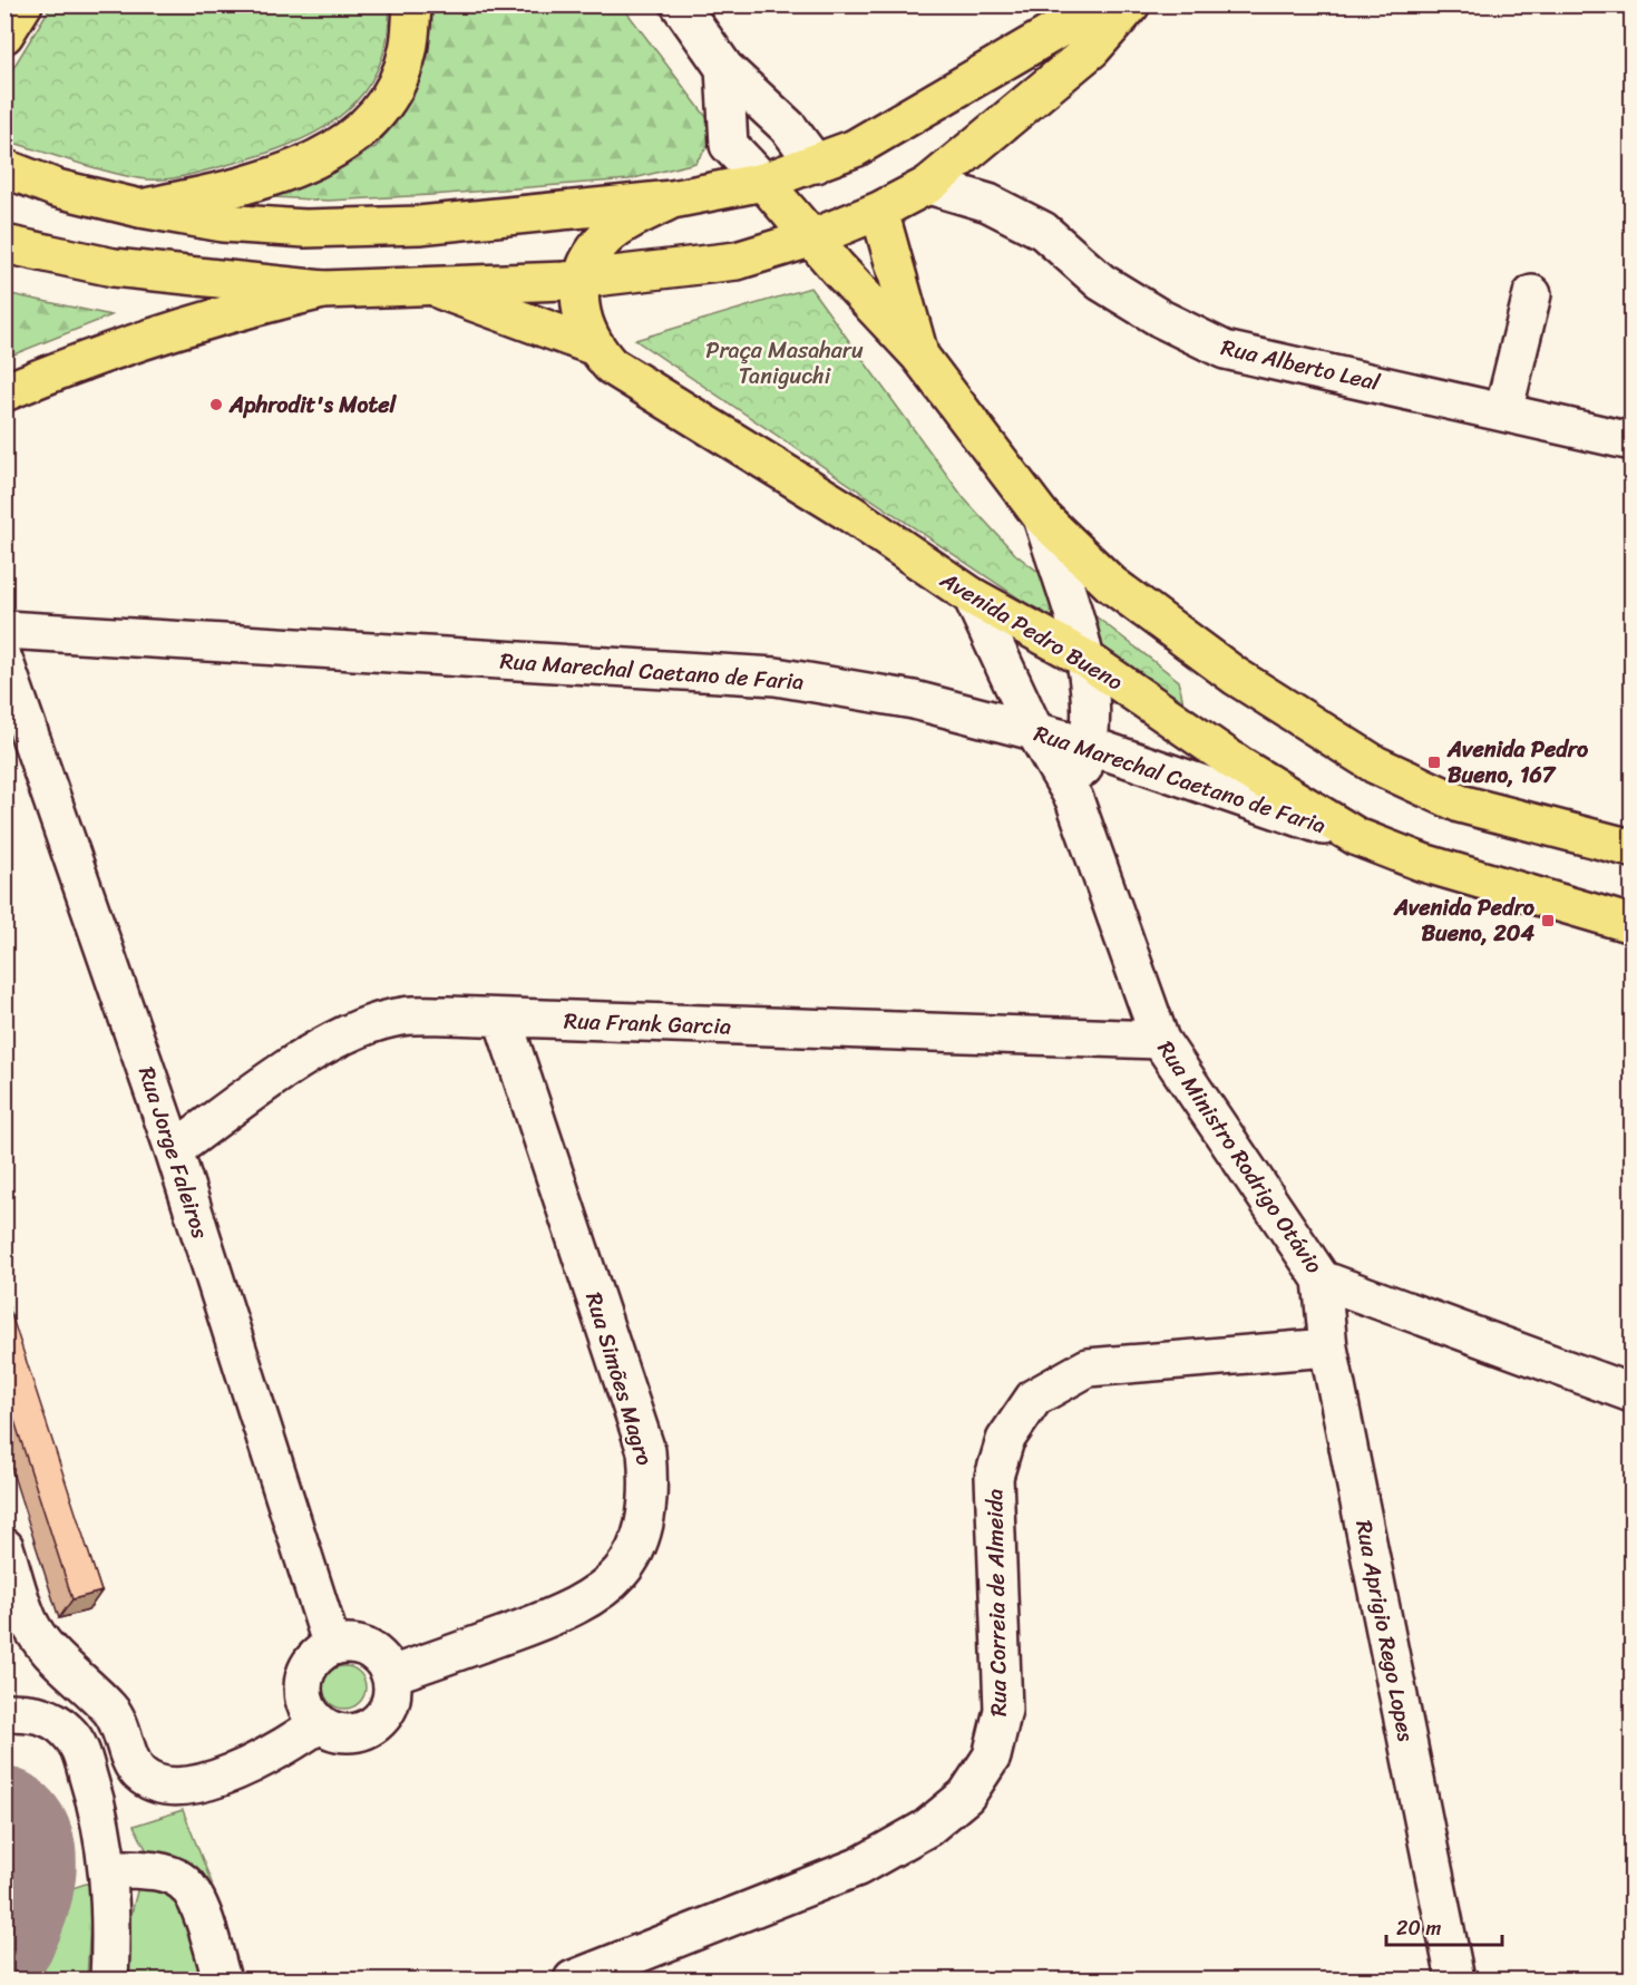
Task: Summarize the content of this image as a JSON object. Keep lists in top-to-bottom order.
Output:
{
  "streets": {
    "main road": ["Avenida Pedro Bueno"],
    "street": [
      "Rua Alberto Leal",
      "Rua Marechal Caetano de Faria",
      "Rua Frank Garcia",
      "Rua Jorge Faleiros",
      "Rua Ministro Rodrigo Otávio",
      "Rua Simões Magro",
      "Rua Correia de Almeida",
      "Rua Aprigio Rego Lopes"
    ]
  },
  "crossings": [
    ["Avenida Pedro Bueno", "Rua Marechal Caetano de Faria"],
    ["Avenida Pedro Bueno", "Rua Ministro Rodrigo Otávio"],
    ["Rua Marechal Caetano de Faria", "Rua Ministro Rodrigo Otávio"],
    ["Rua Frank Garcia", "Rua Jorge Faleiros"],
    ["Rua Frank Garcia", "Rua Ministro Rodrigo Otávio"],
    ["Rua Frank Garcia", "Rua Simões Magro"],
    ["Rua Jorge Faleiros", "Rua Simões Magro"],
    ["Rua Ministro Rodrigo Otávio", "Rua Aprigio Rego Lopes"],
    ["Rua Correia de Almeida", "Rua Aprigio Rego Lopes"]
  ],
  "parks": ["Praça Masaharu Taniguchi"],
  "places": {
    "other": ["Aphrodit's Motel"],
    "transit": ["Avenida Pedro Bueno, 167", "Avenida Pedro Bueno, 204"]
  },
  "scale_bar": "20 m"
}
